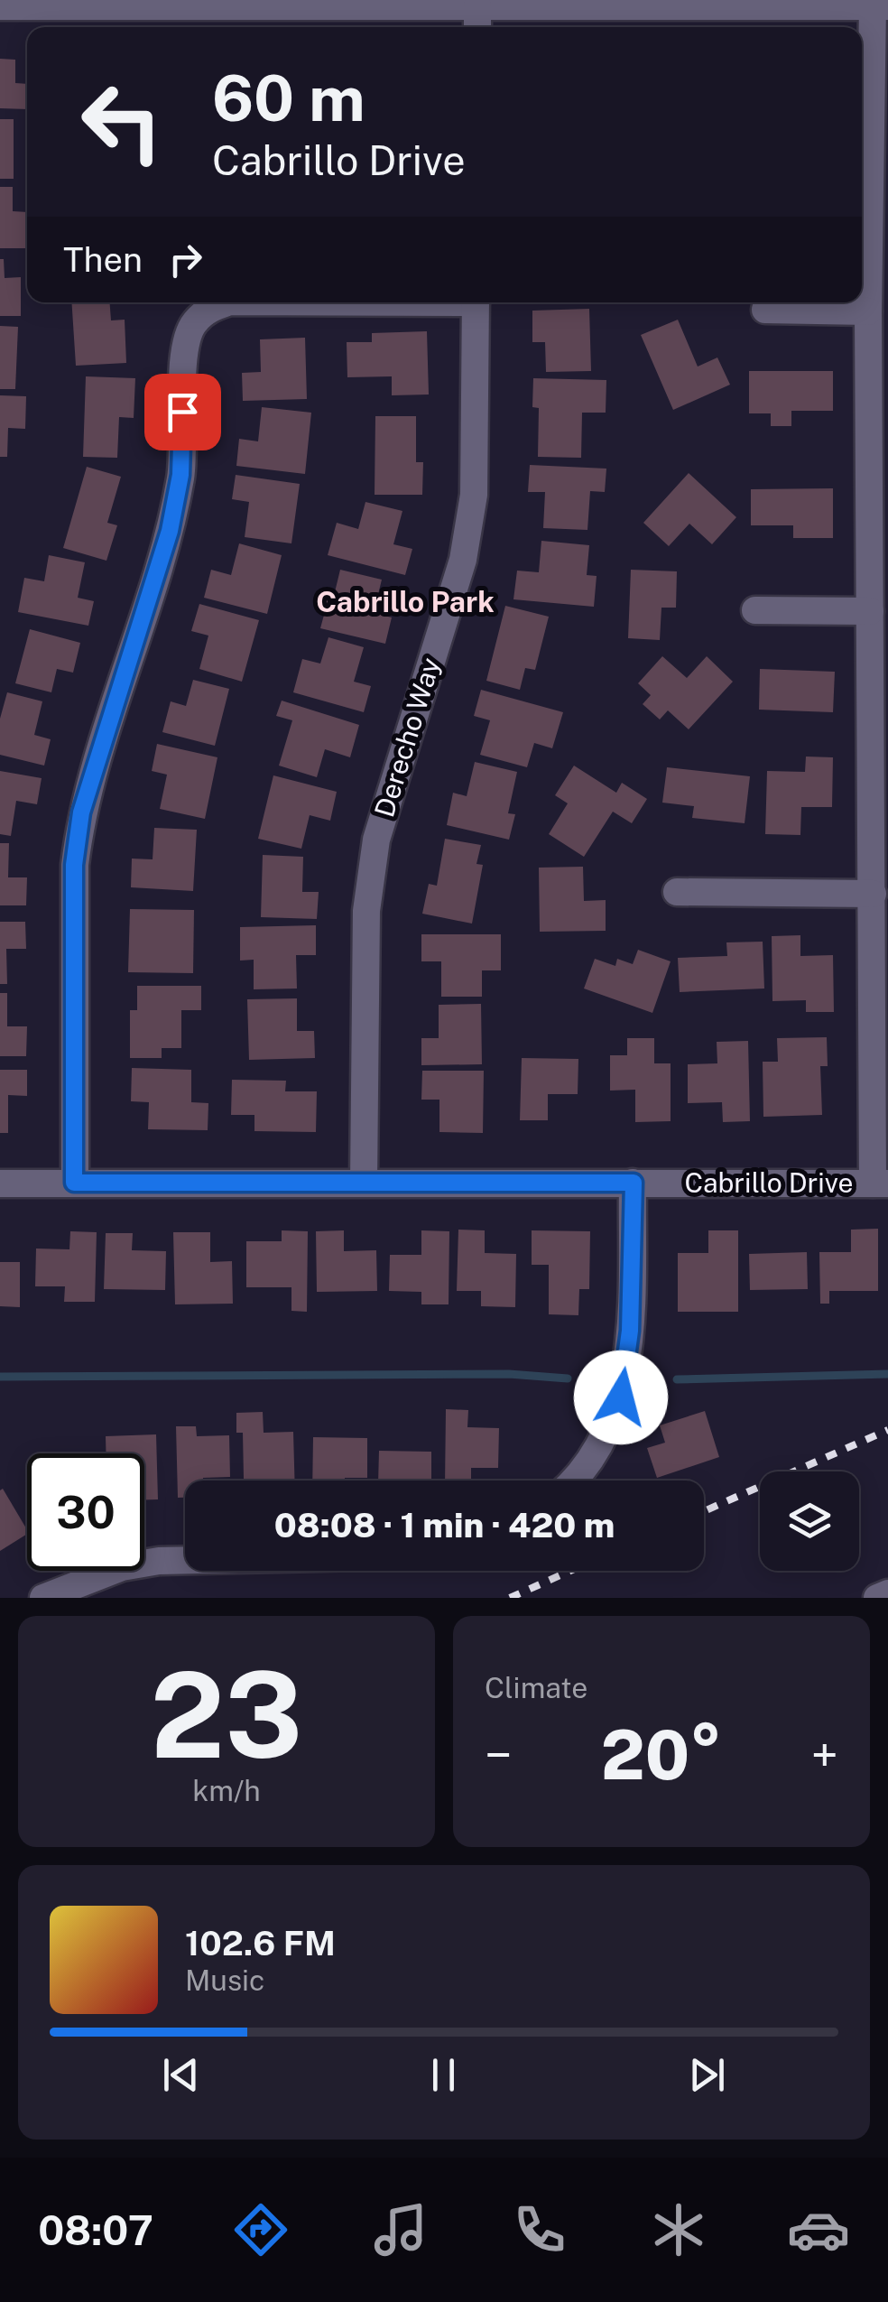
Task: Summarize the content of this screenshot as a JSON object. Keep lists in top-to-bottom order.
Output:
{
  "streets": {
    "street": ["Derecho Way", "Cabrillo Drive"]
  },
  "crossings": [
    ["Derecho Way", "Cabrillo Drive"]
  ],
  "districts": ["Cabrillo Park"],
  "page": {
    "turn": ["60 m", "Cabrillo Drive"],
    "then": "Then",
    "limit": "30",
    "trip": "08:08 · 1 min · 420 m",
    "tile": [
      ["23", "km/h"],
      "Climate"
    ],
    "heat": ["−", "20°", "+"],
    "song": ["102.6 FM", "Music"],
    "tabs": "08:07"
  }
}
